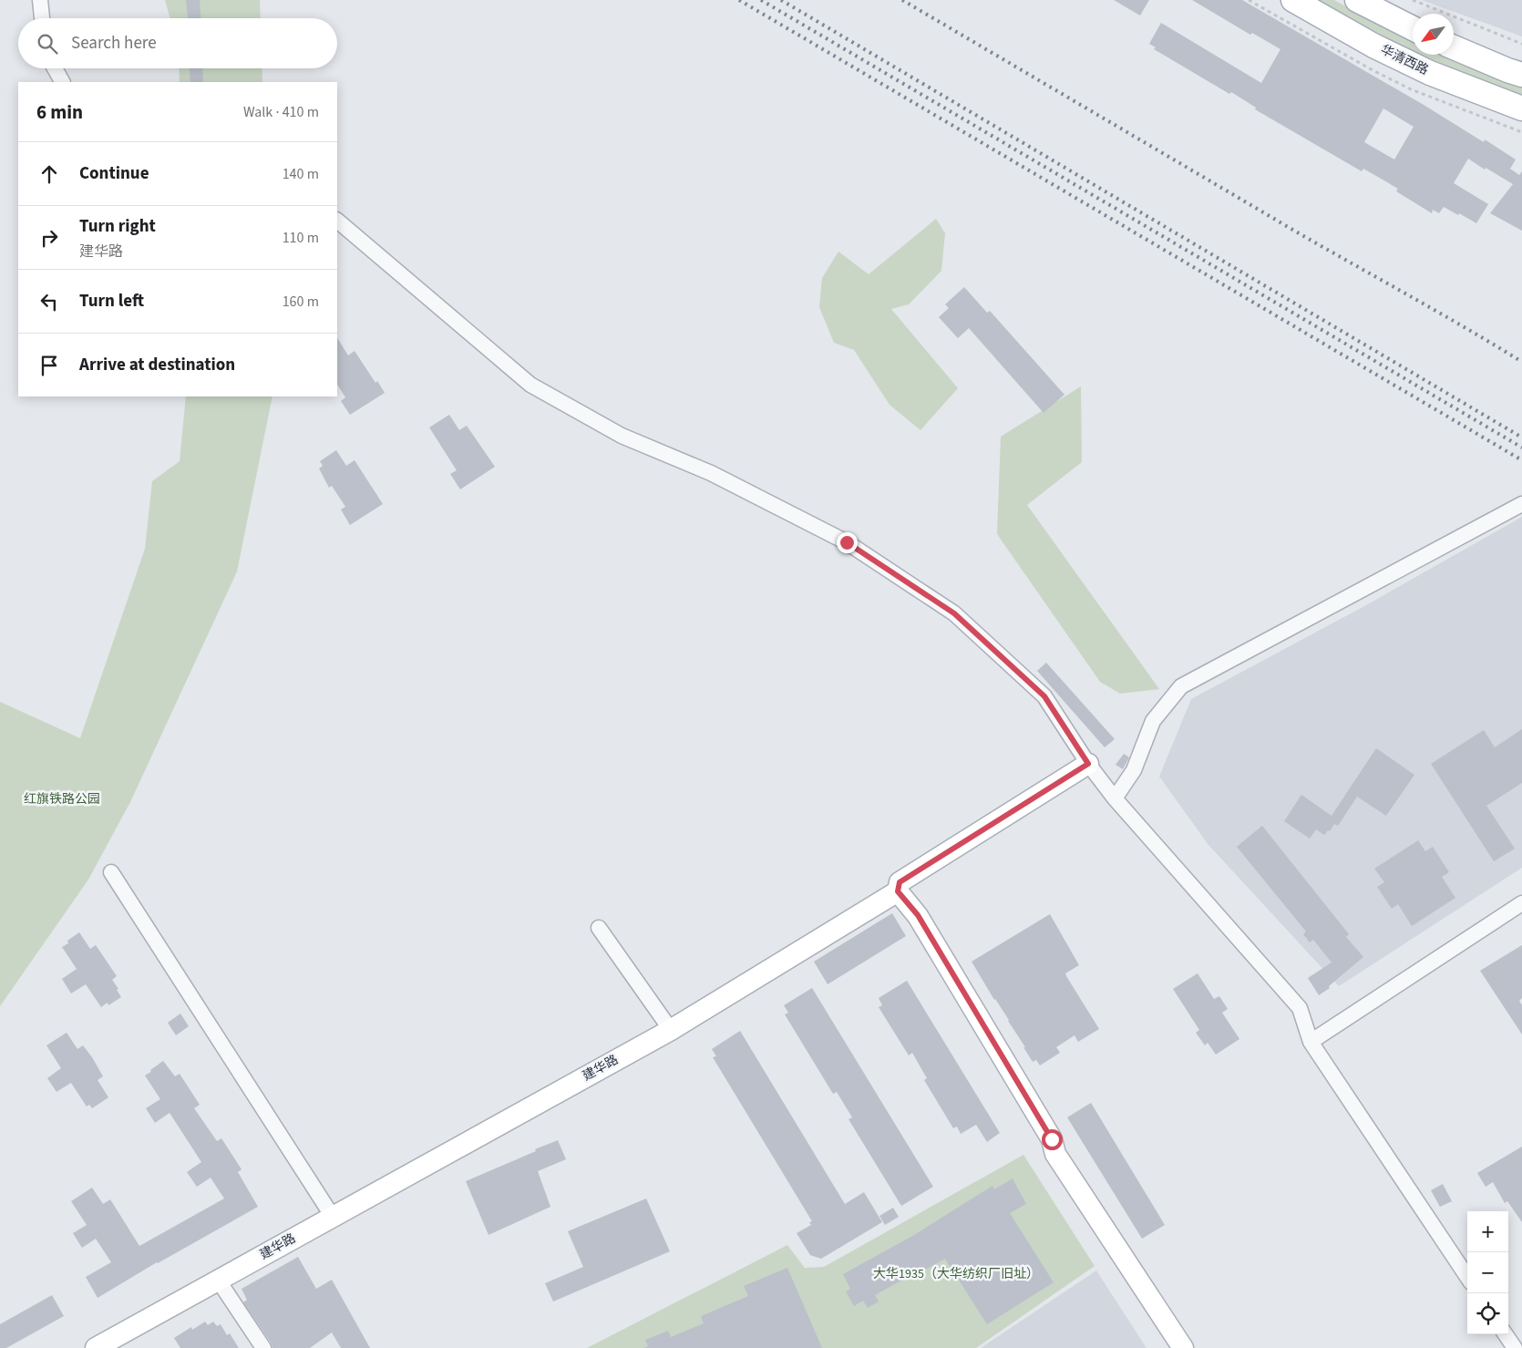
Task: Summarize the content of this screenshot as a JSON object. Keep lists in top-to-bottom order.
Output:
{
  "streets": {
    "main road": ["华清西路"],
    "street": ["建华路"]
  },
  "parks": ["红旗铁路公园", "大华1935（大华纺织厂旧址）"],
  "north": "bottom left",
  "page": {
    "search": "Search here",
    "heading": ["6 min", "Walk · 410 m"],
    "list": [
      ["Continue", "140 m"],
      ["Turn right", "建华路", "110 m"],
      ["Turn left", "160 m"],
      "Arrive at destination"
    ],
    "map_buttons": ["+", "−"]
  }
}
